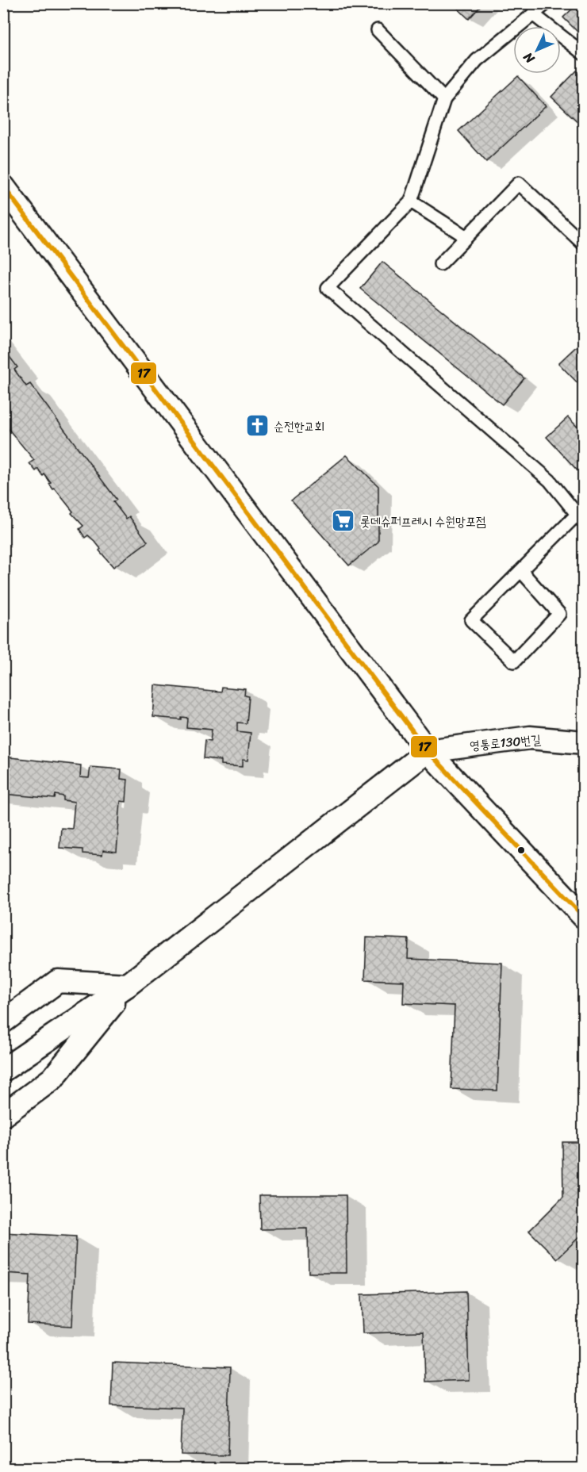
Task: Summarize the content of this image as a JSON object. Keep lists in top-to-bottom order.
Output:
{
  "streets": {
    "street": ["영통로130번길"]
  },
  "places": {
    "church": ["순전한교회"],
    "supermarket": ["롯데슈퍼프레시 수원망포점"]
  },
  "lines": ["transit line 17"],
  "north": "bottom left"
}
